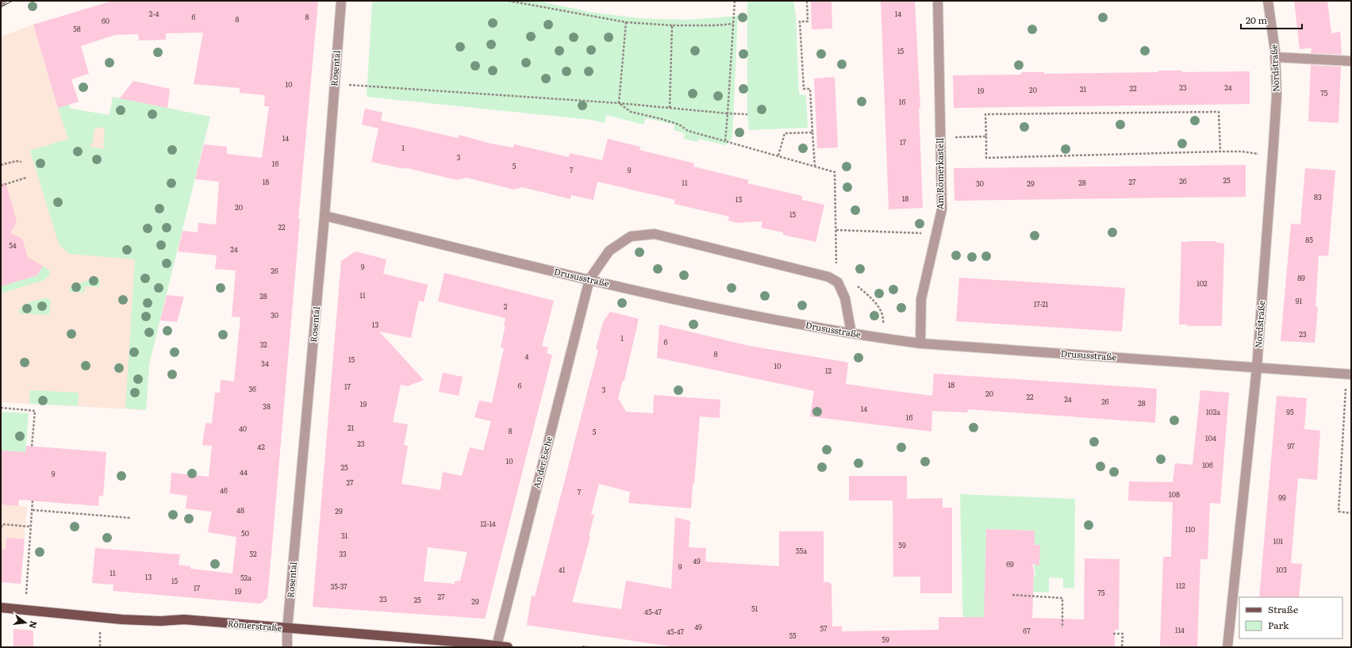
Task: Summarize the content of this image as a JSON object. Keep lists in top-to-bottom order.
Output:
{
  "streets": {
    "main road": ["Römerstraße"],
    "street": [
      "Rosental",
      "Nordstraße",
      "Am Römerkastell",
      "Drususstraße",
      "An der Esche"
    ]
  },
  "crossings": [
    ["Rosental", "Drususstraße"],
    ["Rosental", "Römerstraße"],
    ["Nordstraße", "Drususstraße"],
    ["Am Römerkastell", "Drususstraße"],
    ["Drususstraße", "An der Esche"],
    ["An der Esche", "Römerstraße"]
  ],
  "house_numbers": [
    "2-4",
    "14",
    "6",
    "8",
    "8",
    "60",
    "58",
    "15",
    "10",
    "23",
    "24",
    "22",
    "21",
    "20",
    "19",
    "75",
    "16",
    "14",
    "17",
    "1",
    "3",
    "16",
    "5",
    "7",
    "9",
    "25",
    "26",
    "18",
    "27",
    "11",
    "28",
    "30",
    "29",
    "83",
    "18",
    "13",
    "20",
    "15",
    "22",
    "85",
    "54",
    "24",
    "9",
    "26",
    "89",
    "102",
    "11",
    "28",
    "91",
    "17-21",
    "2",
    "30",
    "13",
    "23",
    "1",
    "6",
    "32",
    "8",
    "4",
    "15",
    "34",
    "10",
    "12",
    "18",
    "6",
    "17",
    "36",
    "3",
    "20",
    "22",
    "24",
    "26",
    "28",
    "19",
    "38",
    "14",
    "102a",
    "95",
    "16",
    "21",
    "40",
    "8",
    "5",
    "104",
    "23",
    "97",
    "42",
    "10",
    "106",
    "25",
    "44",
    "9",
    "27",
    "46",
    "7",
    "108",
    "99",
    "48",
    "29",
    "12-14",
    "110",
    "50",
    "31",
    "101",
    "59",
    "55a",
    "52",
    "33",
    "49",
    "69",
    "9",
    "41",
    "103",
    "11",
    "13",
    "52a",
    "15",
    "112",
    "35-37",
    "17",
    "19",
    "75",
    "27",
    "23",
    "25",
    "29",
    "51",
    "45-47",
    "49",
    "57",
    "114",
    "67",
    "45-47",
    "55",
    "59"
  ],
  "legend": ["Straße", "Park"],
  "scale_bar": "20 m",
  "north": "right"
}
